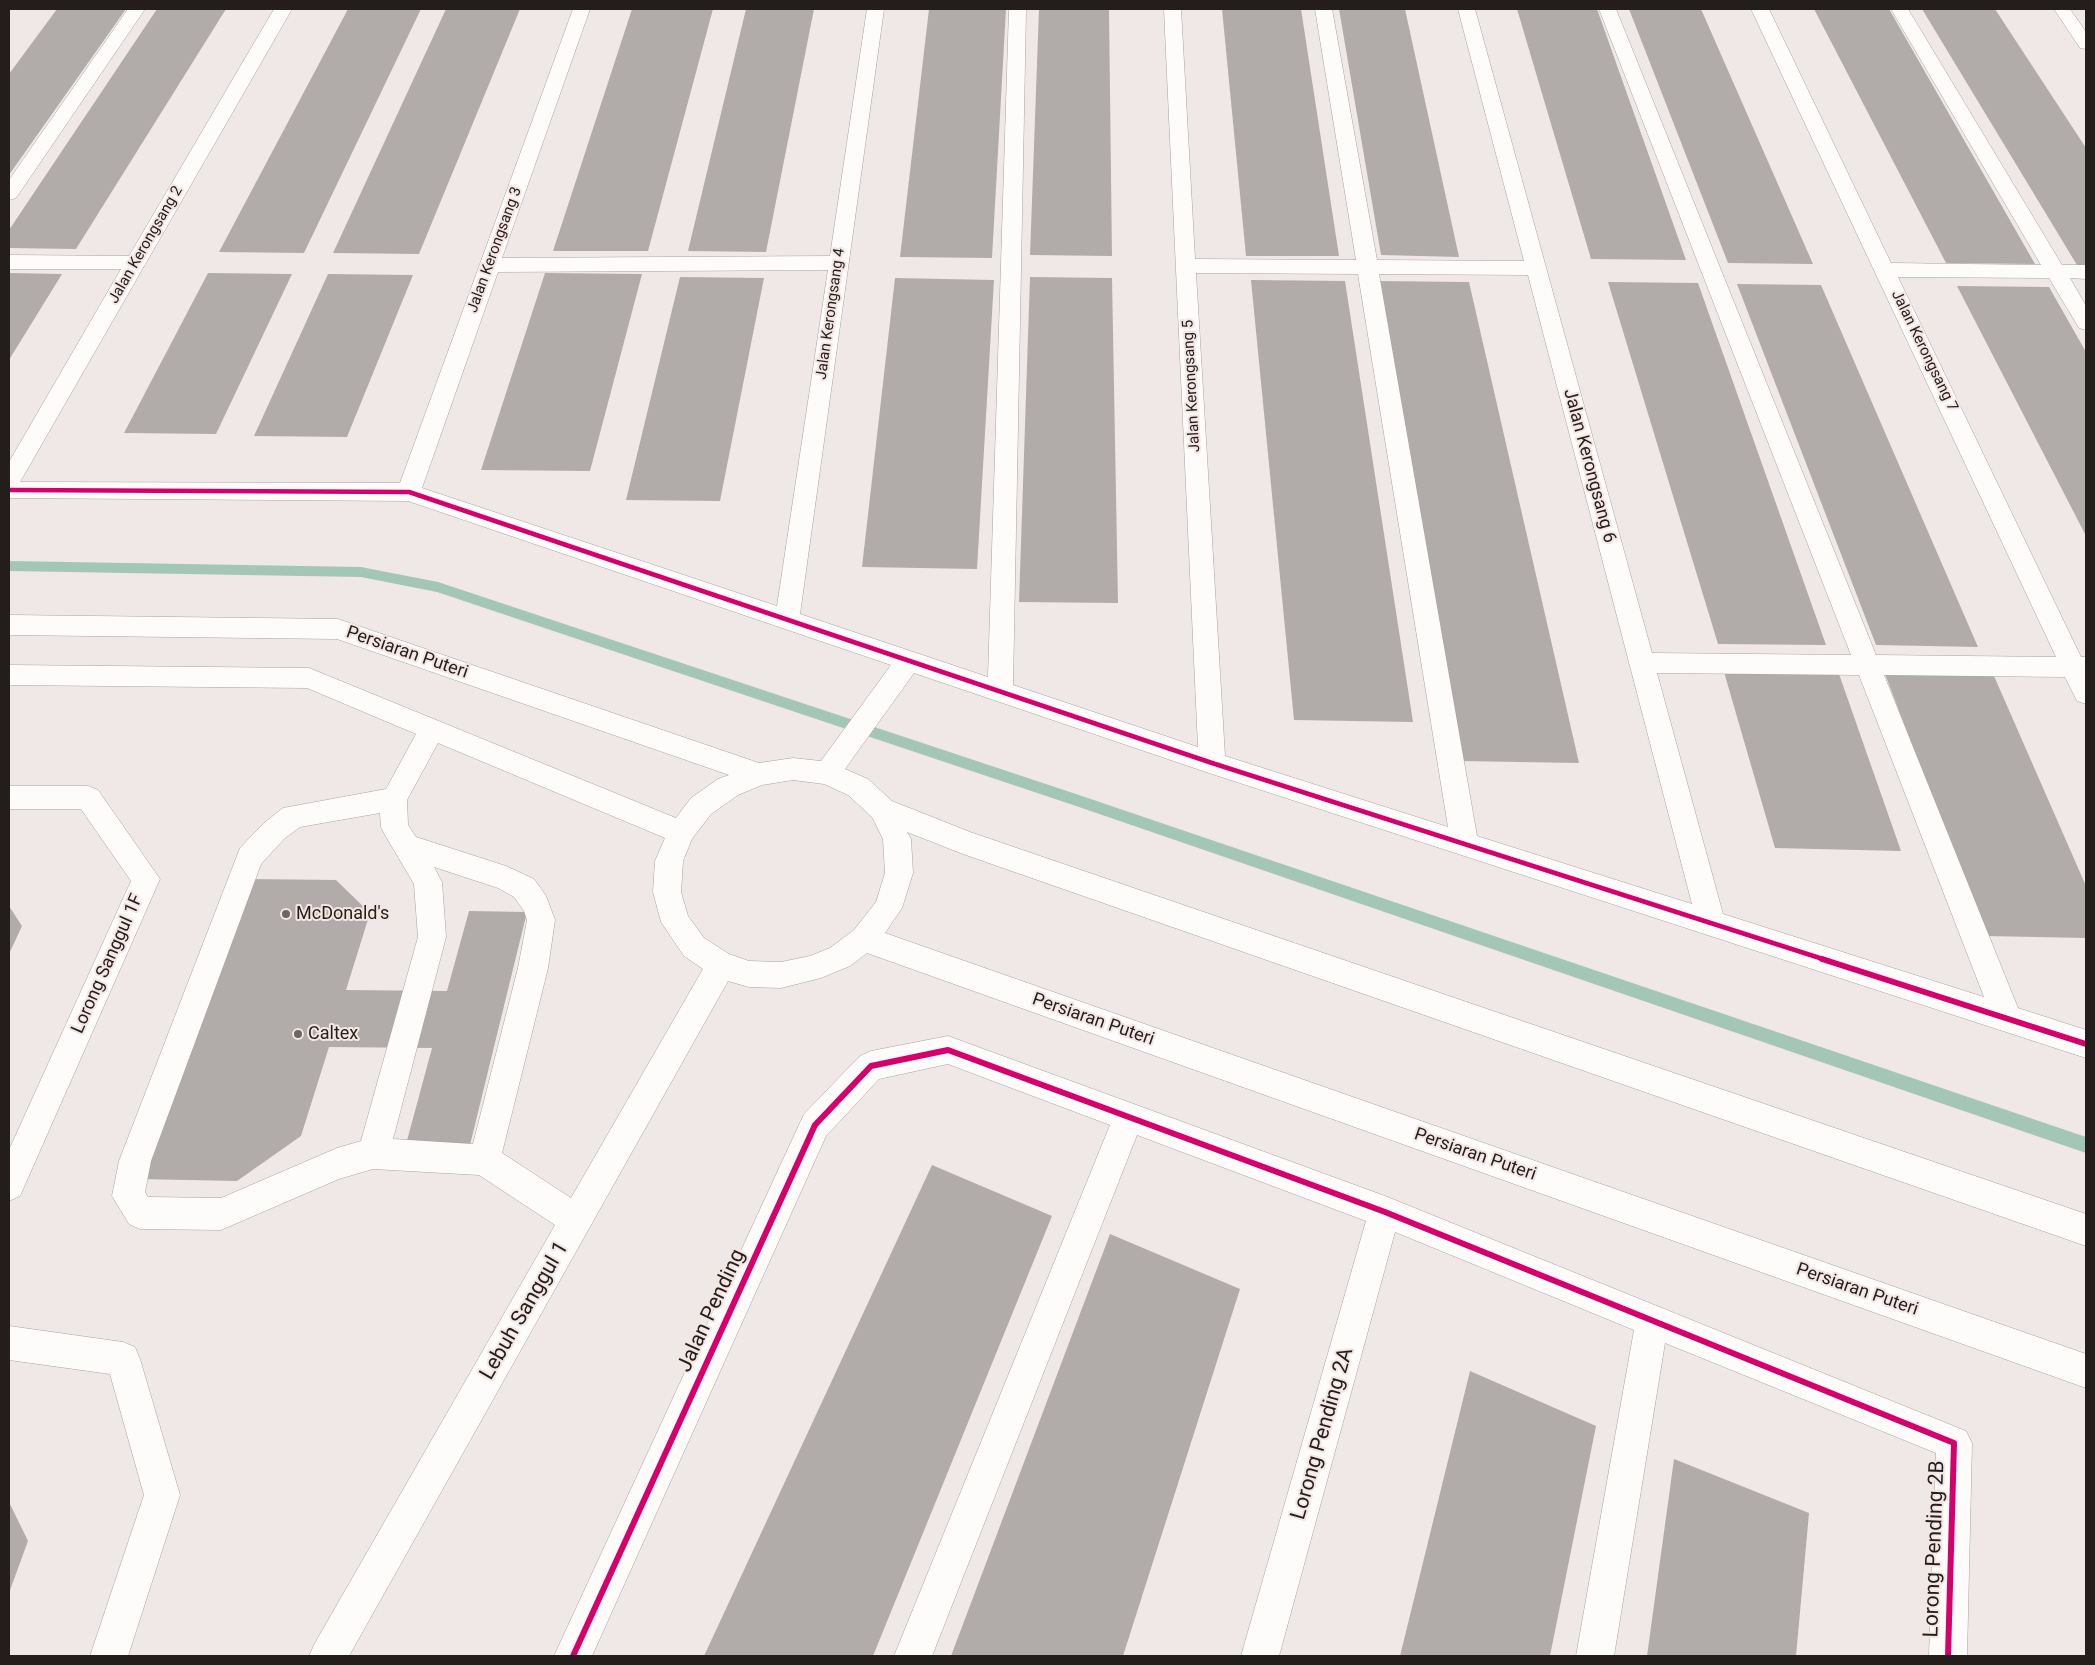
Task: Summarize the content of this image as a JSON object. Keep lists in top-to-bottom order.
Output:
{
  "streets": {
    "street": [
      "Jalan Kerongsang 2",
      "Jalan Kerongsang 3",
      "Jalan Kerongsang 4",
      "Jalan Kerongsang 7",
      "Jalan Kerongsang 5",
      "Jalan Kerongsang 6",
      "Persiaran Puteri",
      "Lorong Sanggul 1F",
      "Lebuh Sanggul 1",
      "Jalan Pending",
      "Lorong Pending 2A",
      "Lorong Pending 2B"
    ]
  },
  "places": ["McDonald's", "Caltex"]
}
